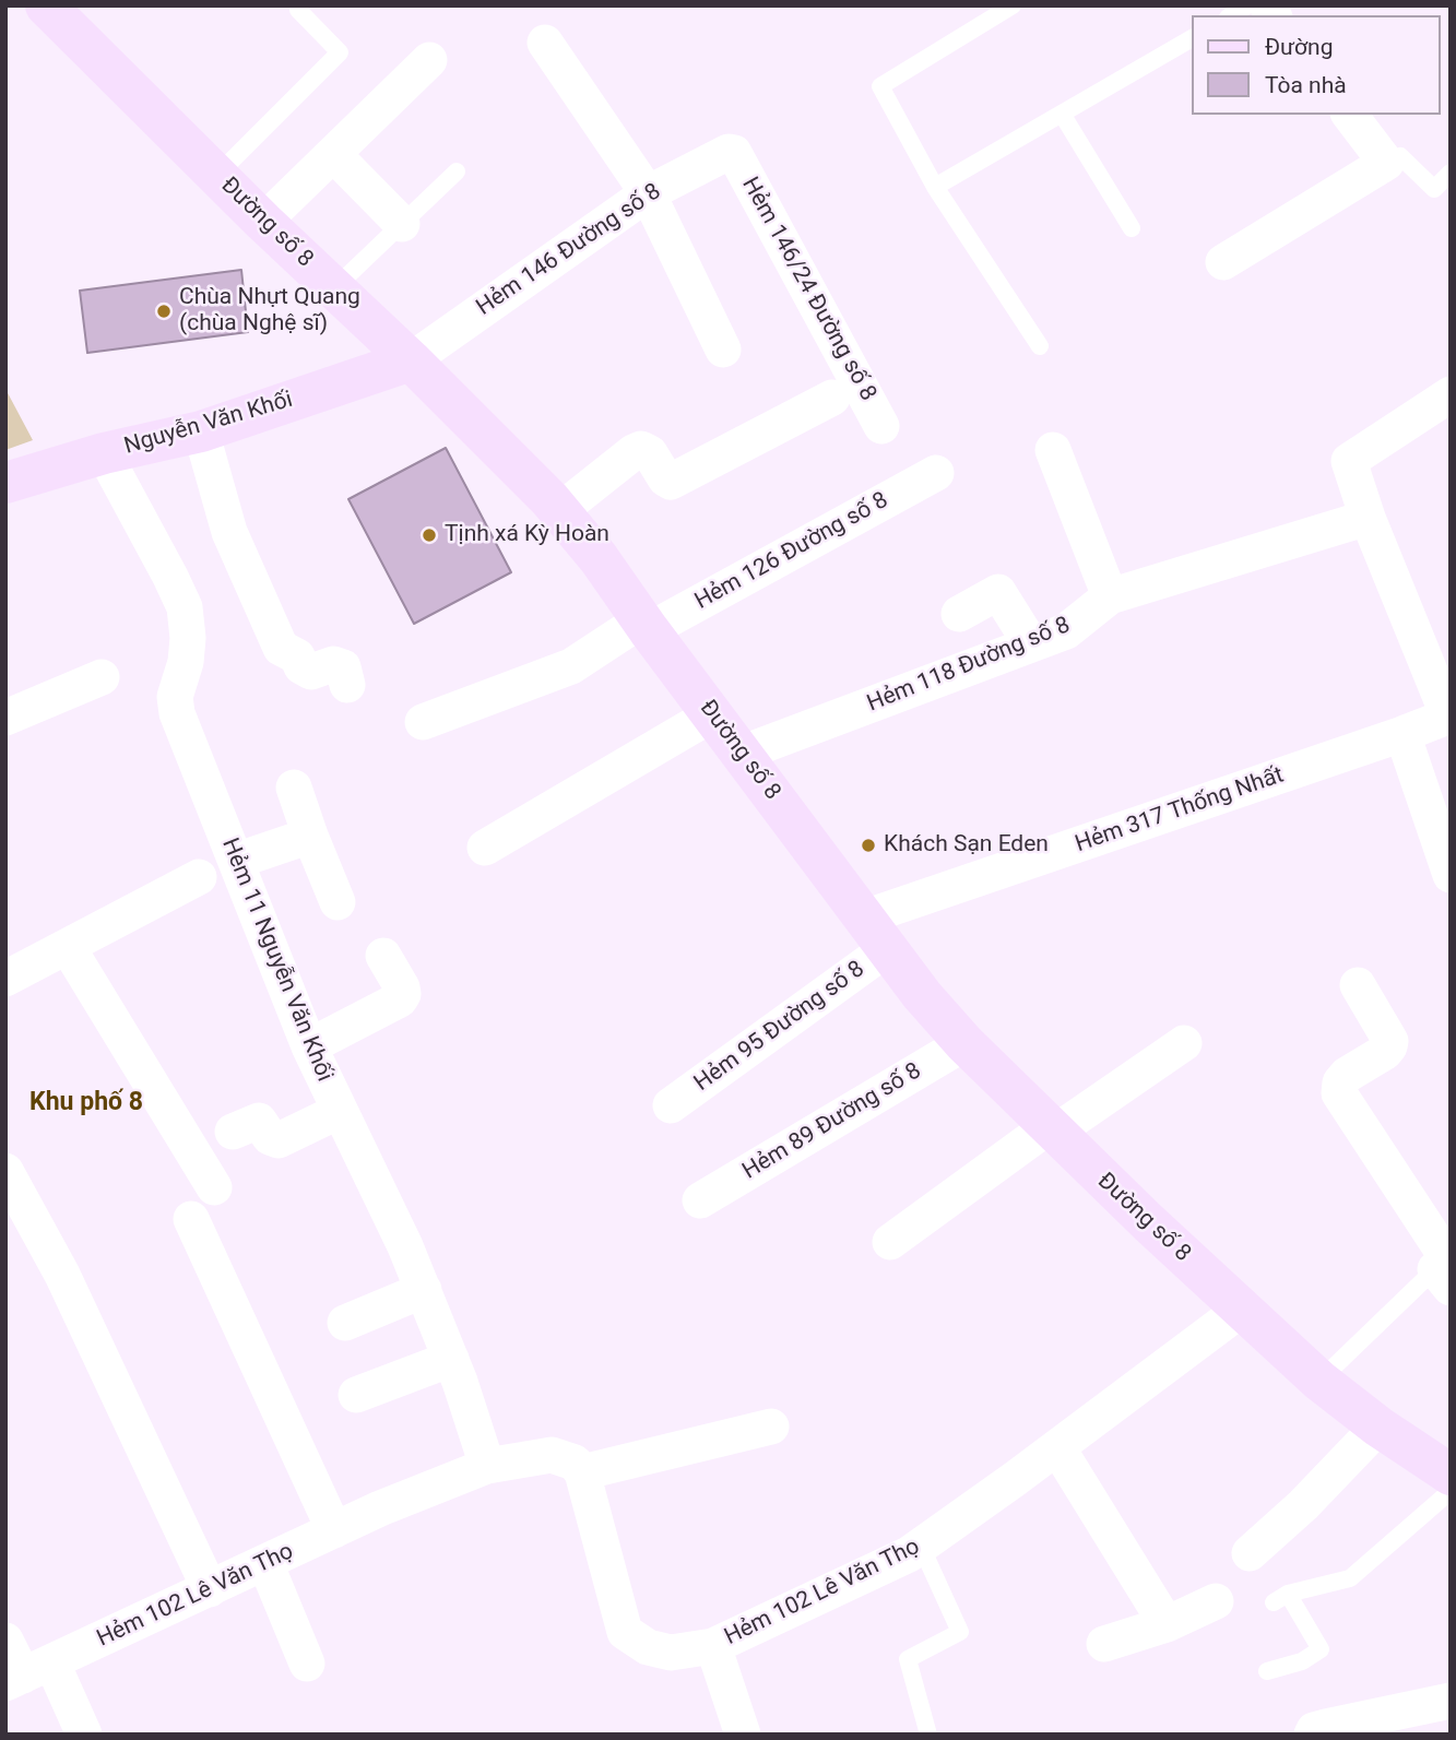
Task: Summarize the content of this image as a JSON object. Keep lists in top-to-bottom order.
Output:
{
  "streets": {
    "street": [
      "Đường số 8",
      "Hẻm 146 Đường số 8",
      "Hẻm 146/24 Đường số 8",
      "Nguyễn Văn Khối",
      "Hẻm 126 Đường số 8",
      "Hẻm 118 Đường số 8",
      "Hẻm 317 Thống Nhất",
      "Hẻm 11 Nguyễn Văn Khối",
      "Hẻm 95 Đường số 8",
      "Hẻm 89 Đường số 8",
      "Hẻm 102 Lê Văn Thọ"
    ]
  },
  "crossings": [
    ["Đường số 8", "Hẻm 146 Đường số 8"],
    ["Đường số 8", "Nguyễn Văn Khối"],
    ["Đường số 8", "Hẻm 126 Đường số 8"],
    ["Đường số 8", "Hẻm 118 Đường số 8"],
    ["Đường số 8", "Hẻm 317 Thống Nhất"],
    ["Đường số 8", "Hẻm 95 Đường số 8"],
    ["Đường số 8", "Hẻm 89 Đường số 8"],
    ["Đường số 8", "Hẻm 102 Lê Văn Thọ"],
    ["Hẻm 146 Đường số 8", "Hẻm 146/24 Đường số 8"],
    ["Hẻm 146 Đường số 8", "Nguyễn Văn Khối"],
    ["Nguyễn Văn Khối", "Hẻm 11 Nguyễn Văn Khối"],
    ["Hẻm 317 Thống Nhất", "Hẻm 95 Đường số 8"],
    ["Hẻm 11 Nguyễn Văn Khối", "Hẻm 102 Lê Văn Thọ"]
  ],
  "districts": ["Khu phố 8"],
  "places": ["Chùa Nhựt Quang (chùa Nghệ sĩ)", "Tịnh xá Kỳ Hoàn", "Khách Sạn Eden"],
  "legend": ["Đường", "Tòa nhà"]
}
